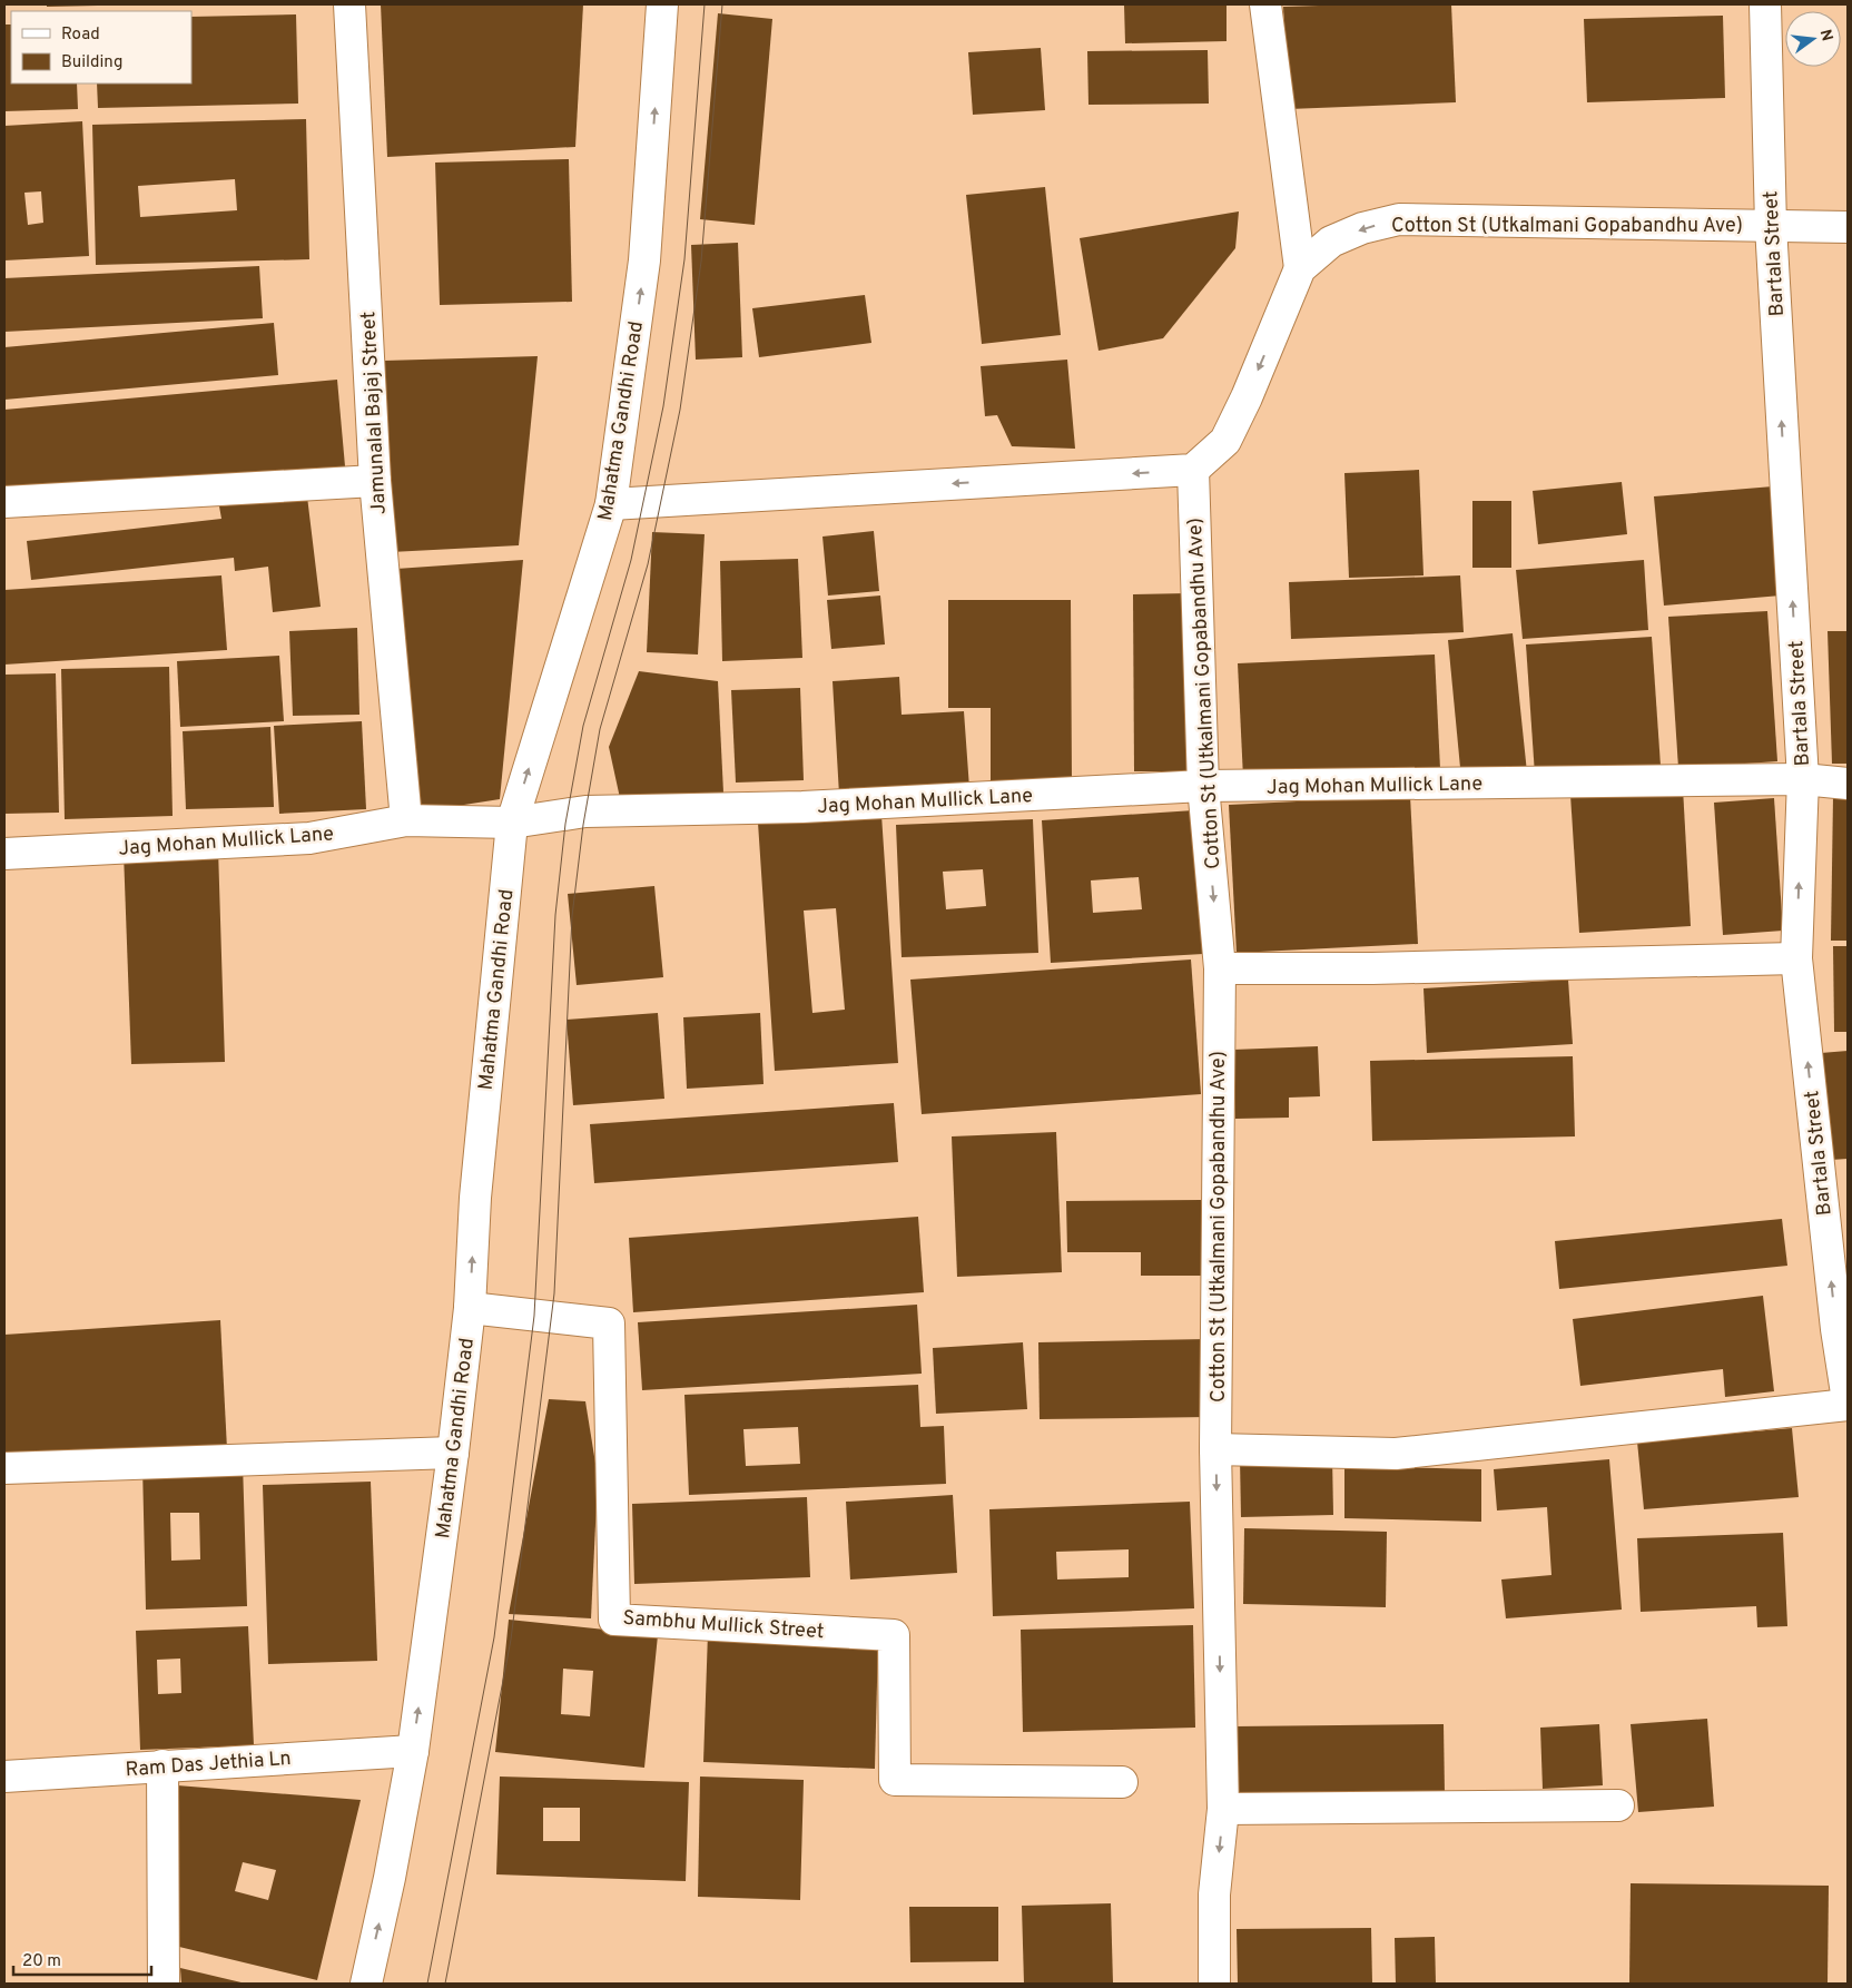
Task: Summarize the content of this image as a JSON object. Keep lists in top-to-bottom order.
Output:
{
  "streets": {
    "street": [
      "Cotton St (Utkalmani Gopabandhu Ave)",
      "Bartala Street",
      "Jamunalal Bajaj Street",
      "Mahatma Gandhi Road",
      "Jag Mohan Mullick Lane",
      "Sambhu Mullick Street",
      "Ram Das Jethia Ln"
    ]
  },
  "crossings": [
    ["Cotton St (Utkalmani Gopabandhu Ave)", "Bartala Street"],
    ["Cotton St (Utkalmani Gopabandhu Ave)", "Jag Mohan Mullick Lane"],
    ["Bartala Street", "Jag Mohan Mullick Lane"],
    ["Jamunalal Bajaj Street", "Jag Mohan Mullick Lane"],
    ["Mahatma Gandhi Road", "Jag Mohan Mullick Lane"],
    ["Mahatma Gandhi Road", "Sambhu Mullick Street"],
    ["Mahatma Gandhi Road", "Ram Das Jethia Ln"]
  ],
  "one_way": ["Bartala Street", "Mahatma Gandhi Road"],
  "legend": ["Road", "Building"],
  "scale_bar": "20 m",
  "north": "right"
}
